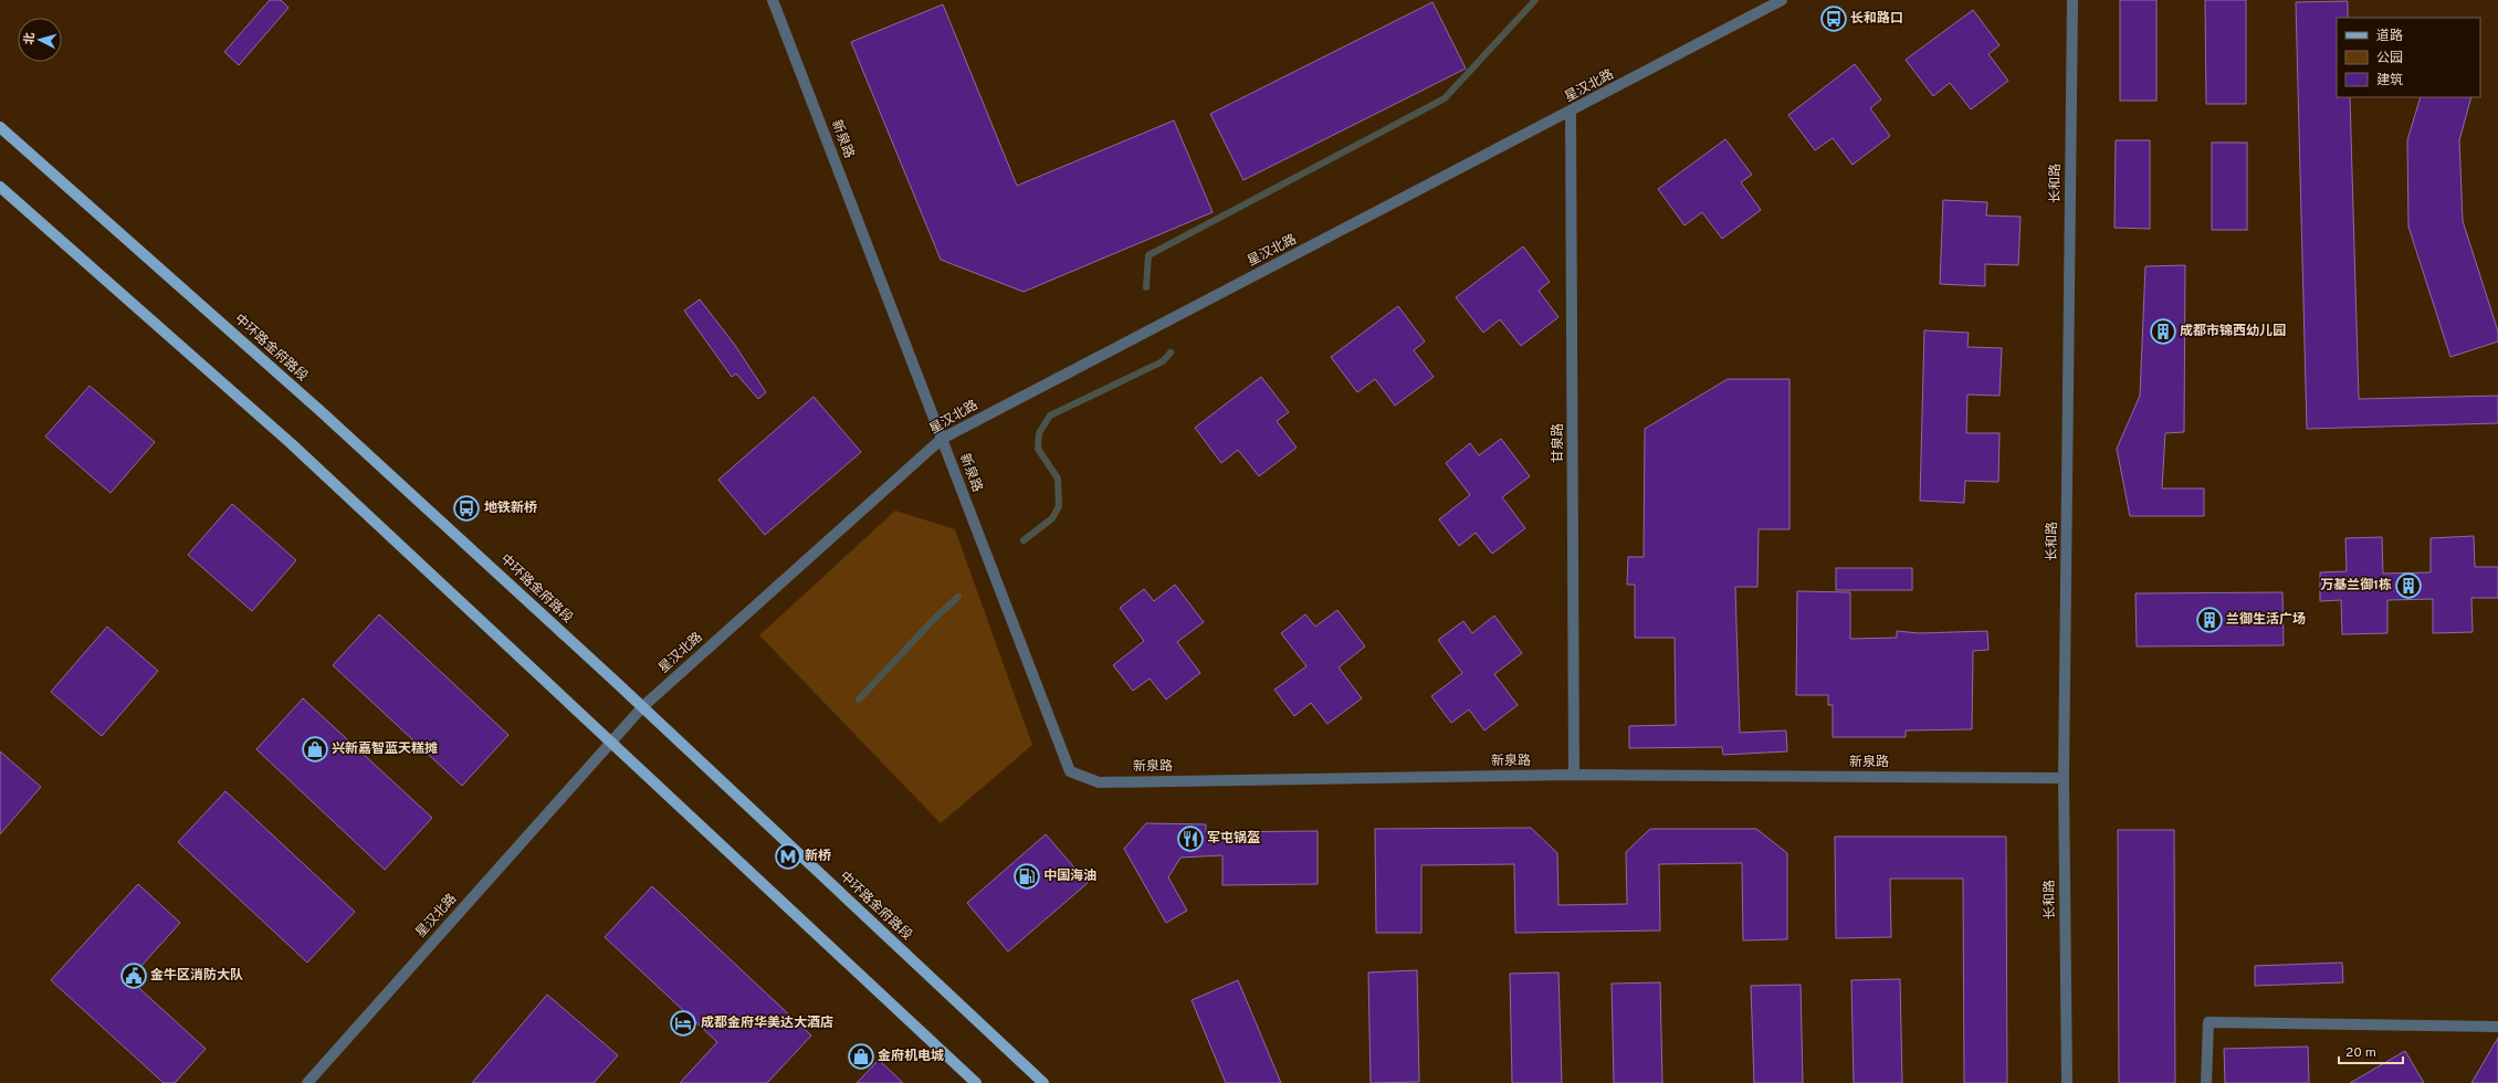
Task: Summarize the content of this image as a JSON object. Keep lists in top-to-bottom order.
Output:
{
  "streets": {
    "main road": ["中环路金府路段"],
    "street": [
      "星汉北路",
      "新泉路",
      "长和路",
      "甘泉路"
    ]
  },
  "crossings": [
    ["星汉北路", "新泉路"],
    ["星汉北路", "中环路金府路段"],
    ["星汉北路", "甘泉路"],
    ["新泉路", "长和路"],
    ["新泉路", "甘泉路"]
  ],
  "places": {
    "bus stop": ["长和路口", "地铁新桥"],
    "building": ["成都市锦西幼儿园", "万基兰御1栋", "兰御生活广场"],
    "shop": ["兴新嘉智蓝天糕摊", "金府机电城"],
    "restaurant": ["军屯锅盔"],
    "metro station": ["新桥"],
    "fuel station": ["中国海油"],
    "public building": ["金牛区消防大队"],
    "hotel": ["成都金府华美达大酒店"]
  },
  "legend": ["道路", "公园", "建筑"],
  "scale_bar": "20 m",
  "north": "left"
}
